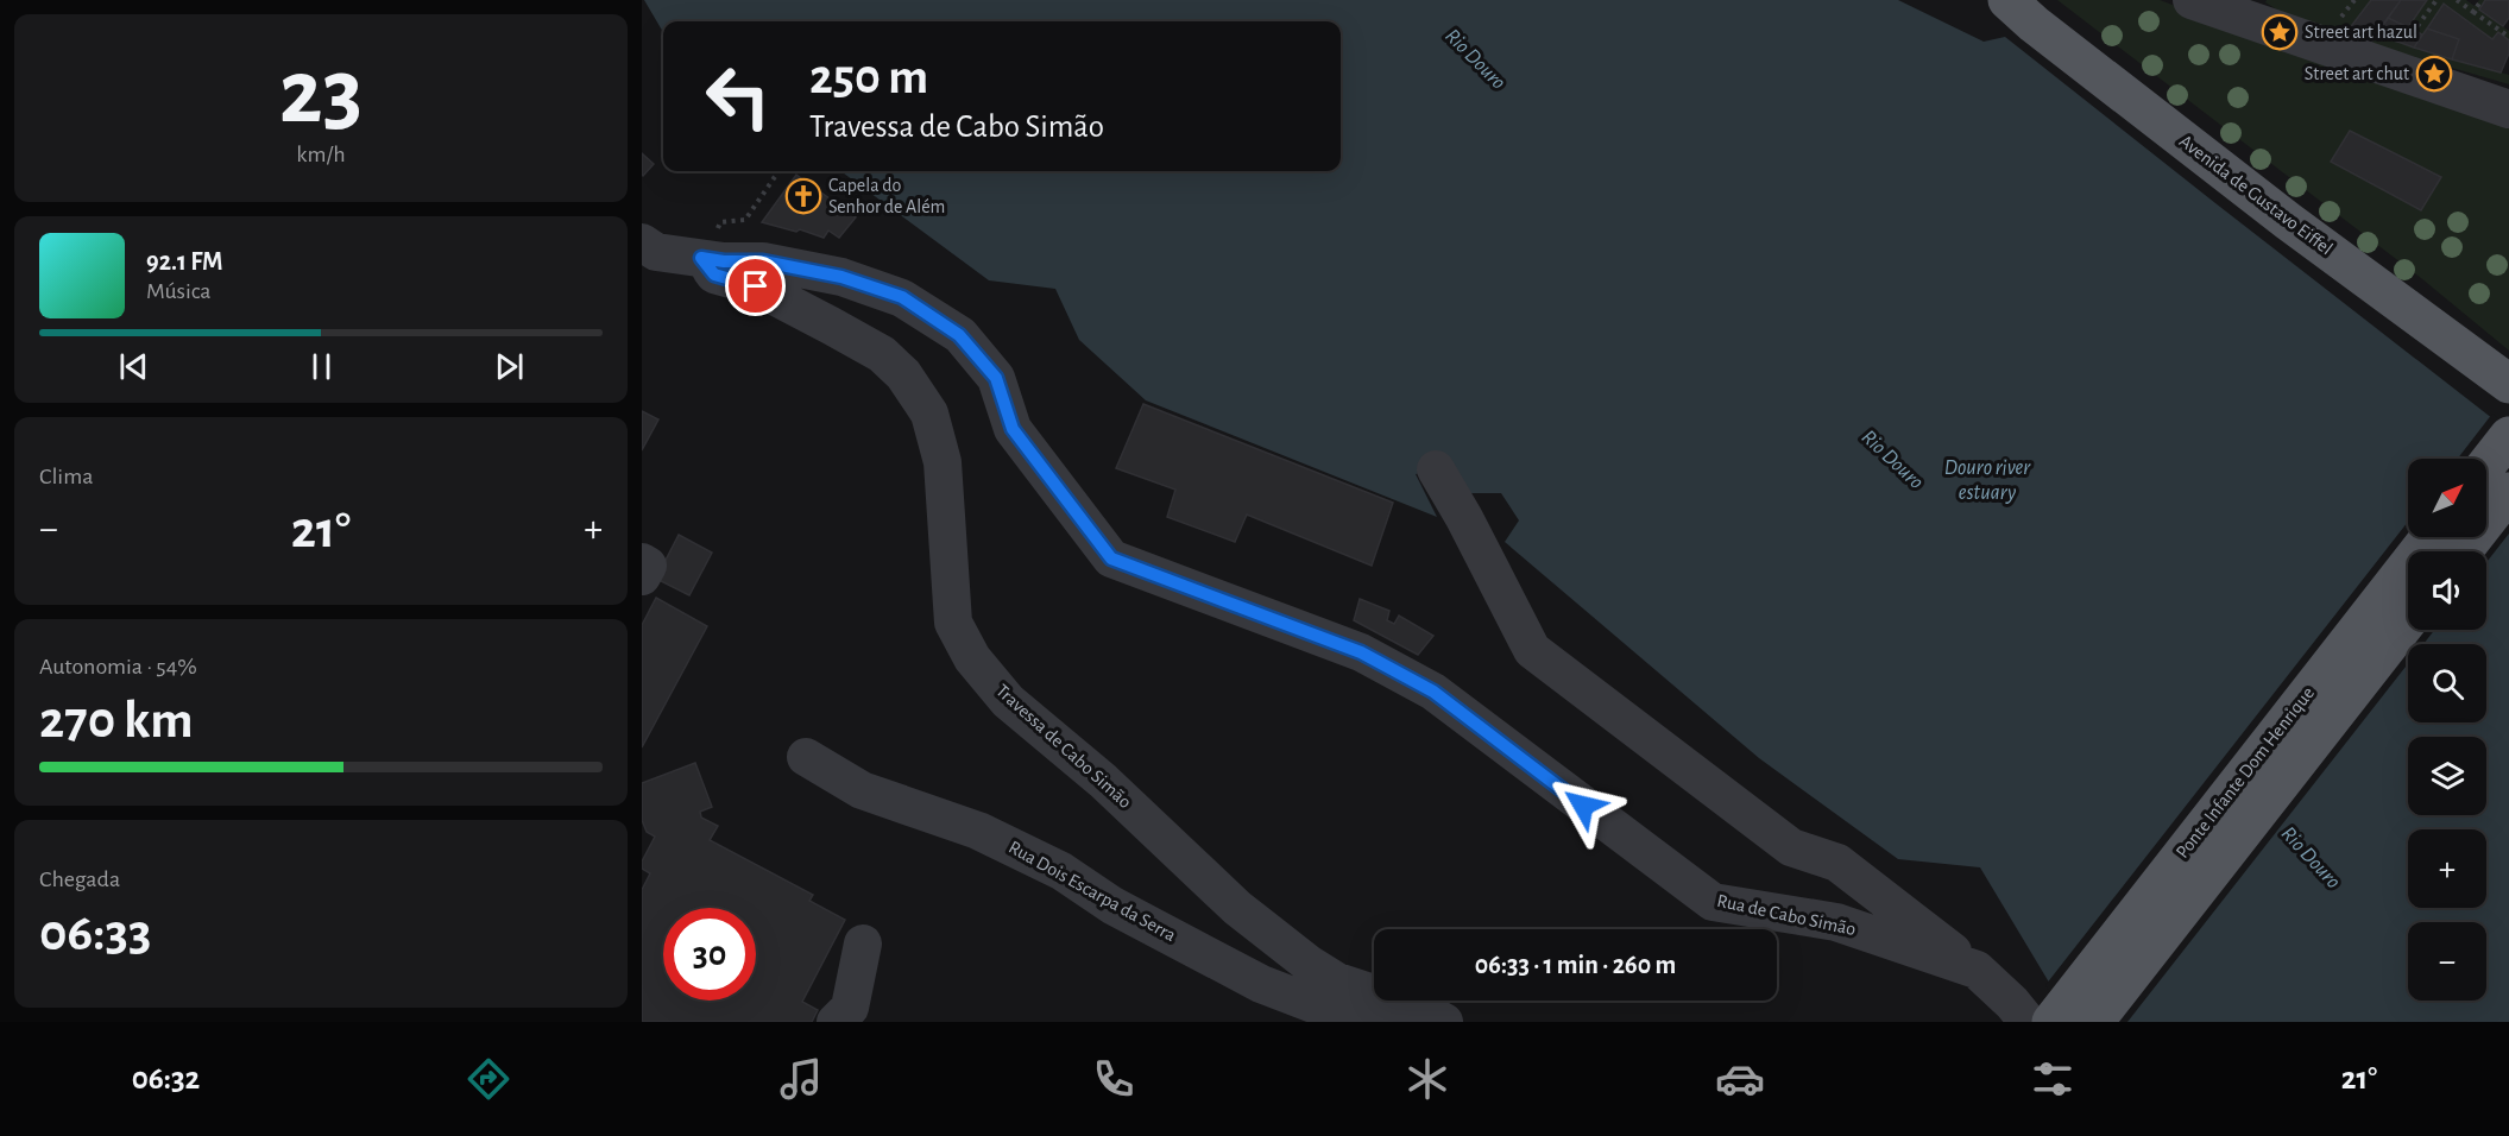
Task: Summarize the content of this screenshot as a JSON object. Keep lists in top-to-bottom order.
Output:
{
  "streets": {
    "main road": ["Avenida de Gustavo Eiffel", "Ponte Infante Dom Henrique"],
    "street": ["Travessa de Cabo Simão", "Rua Dois Escarpa da Serra", "Rua de Cabo Simão"]
  },
  "crossings": [
    ["Travessa de Cabo Simão", "Rua de Cabo Simão"]
  ],
  "water": ["Rio Douro", "Douro river estuary"],
  "places": {
    "place": ["Street art hazul", "Street art chut"],
    "church": ["Capela do Senhor de Além"]
  },
  "north": "top right",
  "page": {
    "tile": [
      ["23", "km/h"],
      "Clima",
      ["Autonomia · 54%", "270 km"],
      ["Chegada", "06:33"]
    ],
    "turn": ["250 m", "Travessa de Cabo Simão"],
    "song": ["92.1 FM", "Música"],
    "map_buttons": ["+", "−"],
    "heat": ["−", "21°", "+"],
    "limit": "30",
    "trip": "06:33 · 1 min · 260 m",
    "tabs": ["06:32", "21°"]
  }
}
